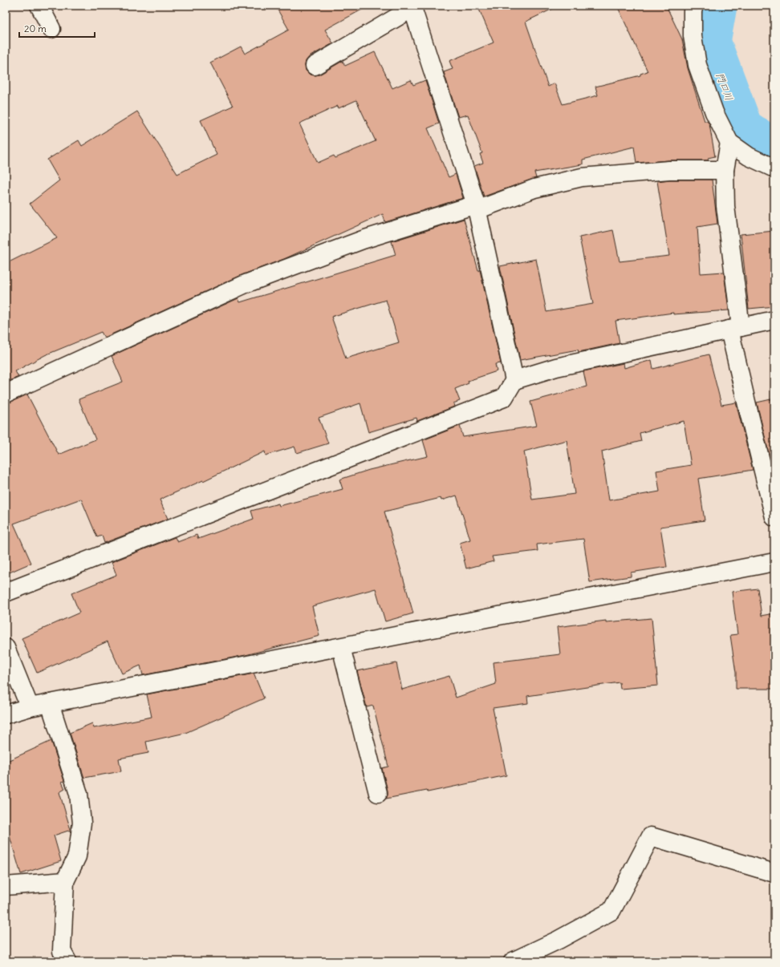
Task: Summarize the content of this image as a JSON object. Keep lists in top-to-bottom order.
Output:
{
  "water": ["門口川"],
  "scale_bar": "20 m"
}
